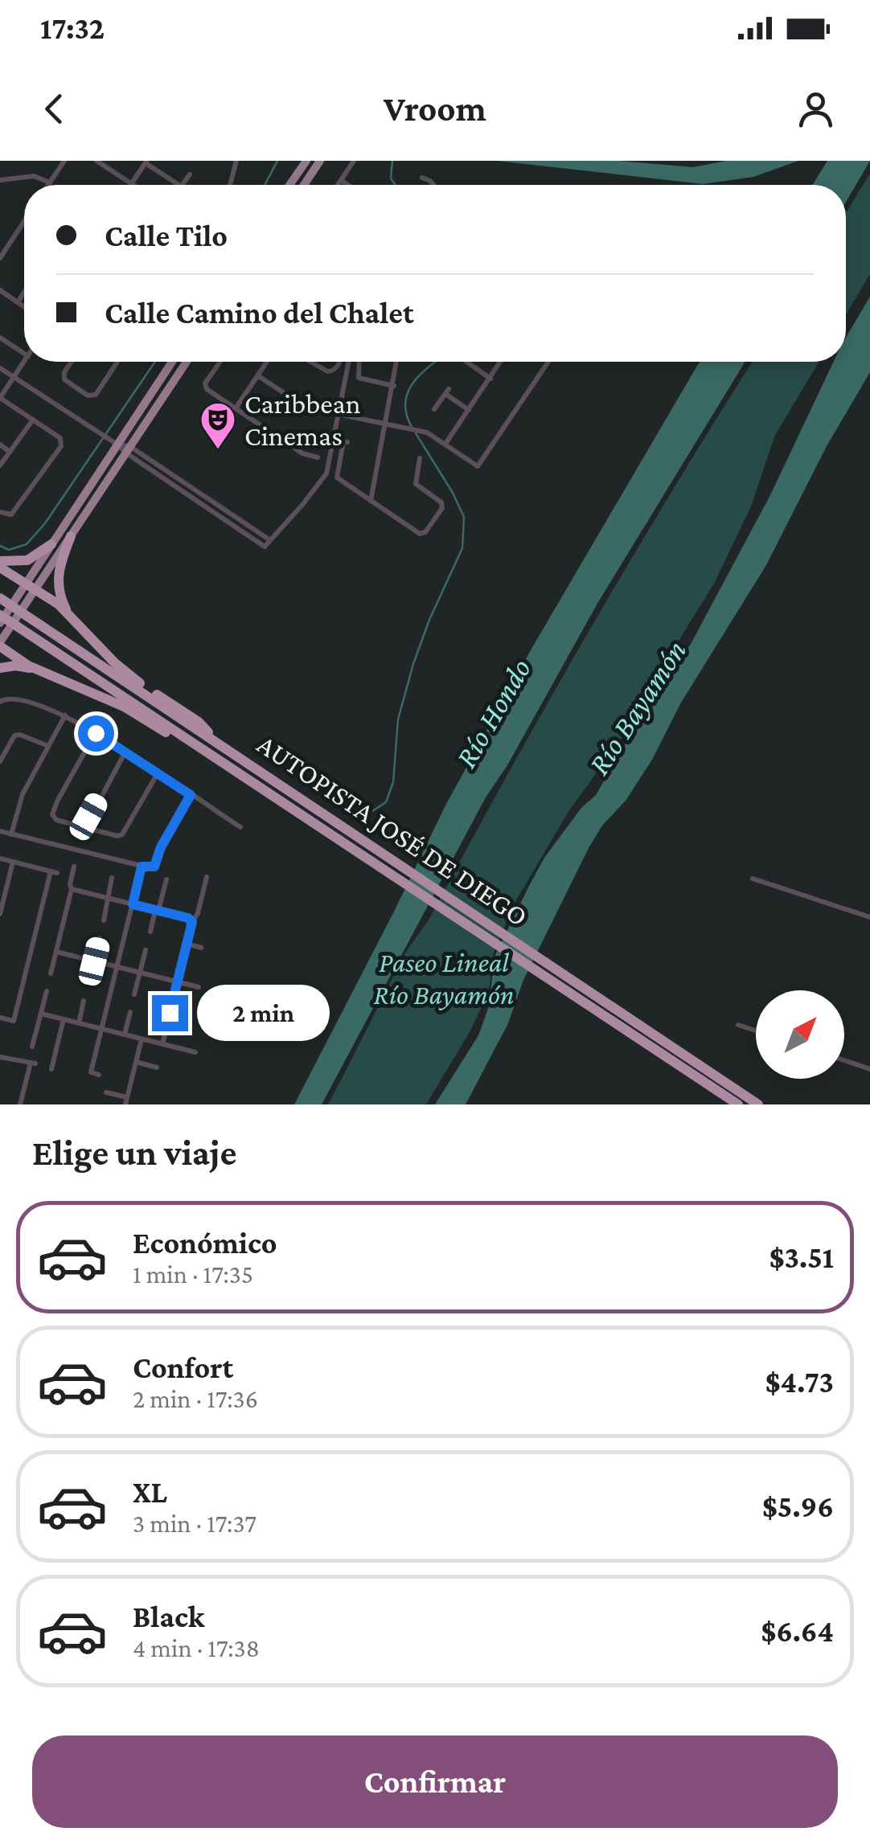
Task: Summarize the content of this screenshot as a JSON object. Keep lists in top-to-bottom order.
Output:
{
  "streets": {
    "highway": ["AUTOPISTA JOSÉ DE DIEGO"]
  },
  "water": ["Río Bayamón", "Río Hondo"],
  "parks": ["Paseo Lineal Río Bayamón"],
  "places": {
    "theatre": ["Caribbean Cinemas"]
  },
  "north": "top right",
  "page": {
    "status": "17:32",
    "header": "Vroom",
    "banner": ["Calle Tilo", "Calle Camino del Chalet"],
    "bubble": "2 min",
    "heading": "Elige un viaje",
    "list": [
      {
        "name": "Económico",
        "note": "1 min · 17:35",
        "value": "$3.51"
      },
      {
        "name": "Confort",
        "note": "2 min · 17:36",
        "value": "$4.73"
      },
      {
        "name": "XL",
        "note": "3 min · 17:37",
        "value": "$5.96"
      },
      {
        "name": "Black",
        "note": "4 min · 17:38",
        "value": "$6.64"
      }
    ],
    "buttons": "Confirmar"
  }
}
